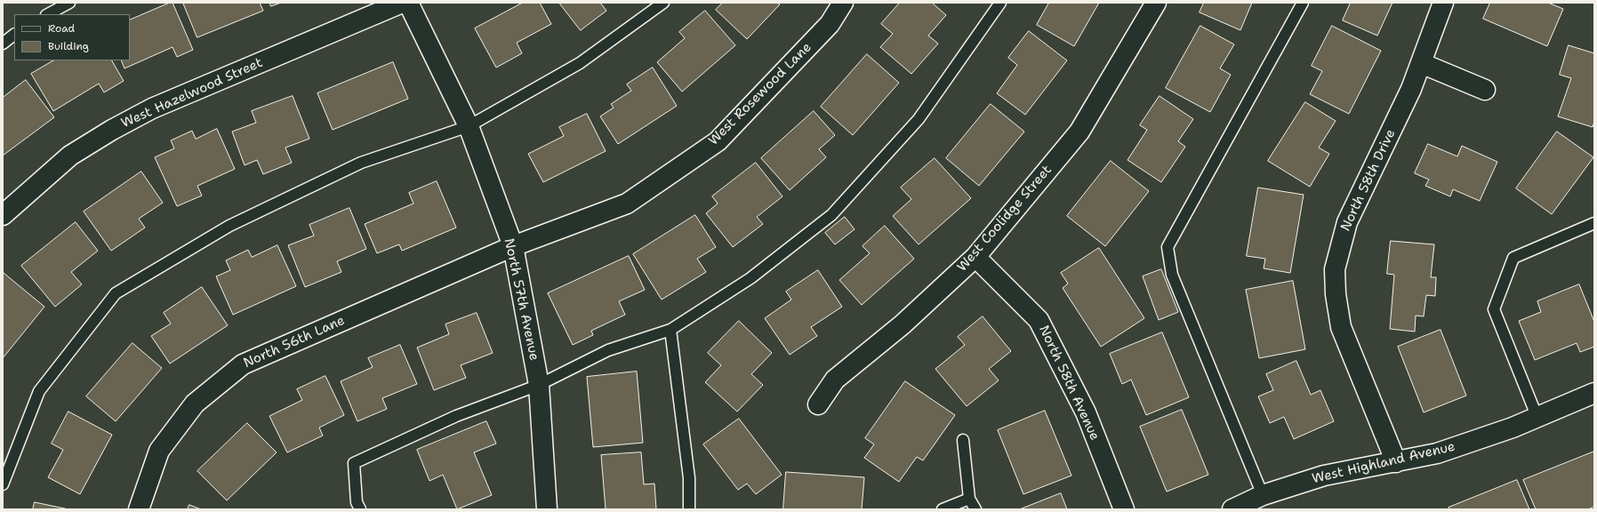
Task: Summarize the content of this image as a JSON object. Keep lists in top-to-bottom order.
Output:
{
  "streets": {
    "street": [
      "West Hazelwood Street",
      "West Rosewood Lane",
      "North 58th Drive",
      "West Coolidge Street",
      "North 57th Avenue",
      "North 56th Lane",
      "North 58th Avenue",
      "West Highland Avenue"
    ]
  },
  "crossings": [
    ["West Rosewood Lane", "North 57th Avenue"],
    ["West Rosewood Lane", "North 56th Lane"],
    ["North 58th Drive", "West Highland Avenue"],
    ["West Coolidge Street", "North 58th Avenue"],
    ["North 57th Avenue", "North 56th Lane"]
  ],
  "legend": ["Road", "Building"]
}
